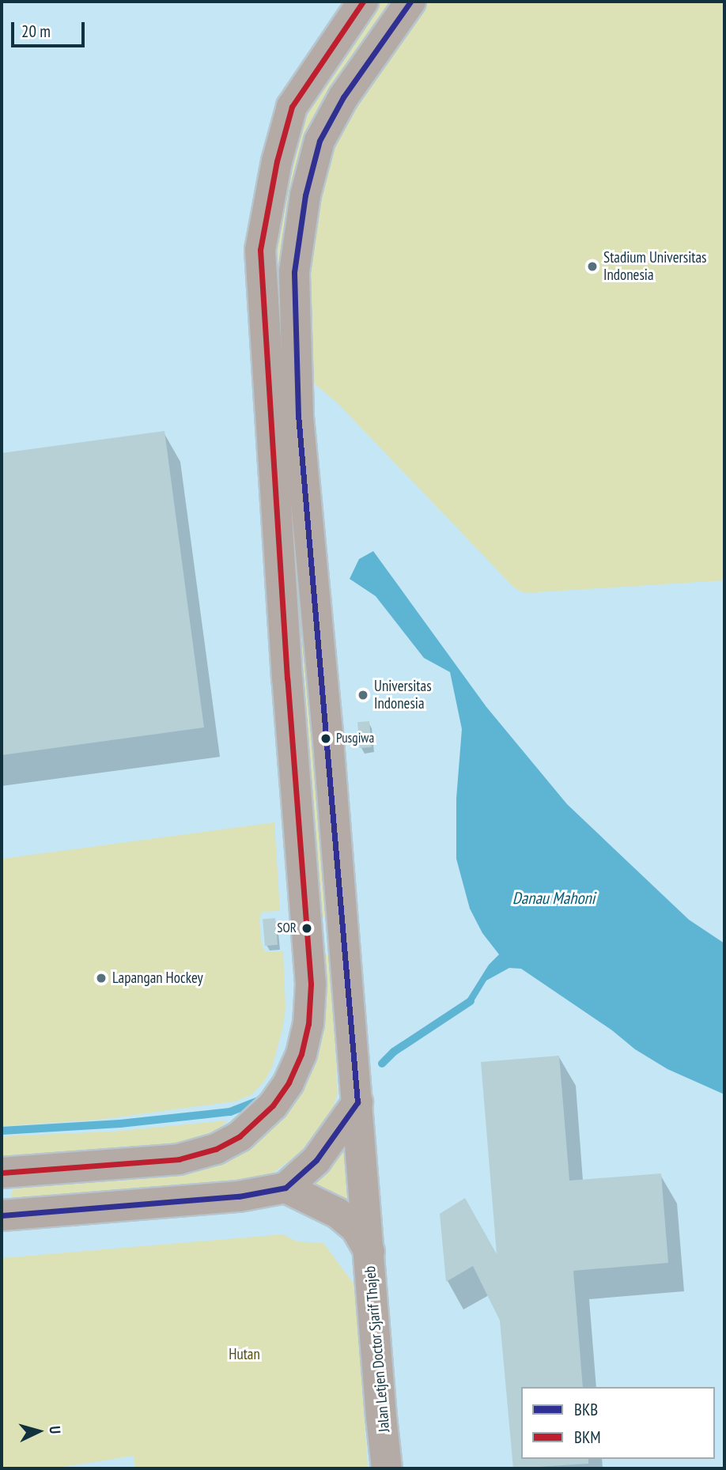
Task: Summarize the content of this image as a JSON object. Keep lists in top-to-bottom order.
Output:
{
  "streets": {
    "street": ["Jalan Letjen Doctor Sjarif Thajeb"]
  },
  "water": ["Danau Mahoni"],
  "parks": ["Hutan"],
  "places": [
    "Stadium Universitas Indonesia",
    "Universitas Indonesia",
    "Pusgiwa",
    "SOR",
    "Lapangan Hockey"
  ],
  "lines": ["transit line BKB", "transit line BKM"],
  "legend": ["BKB", "BKM"],
  "scale_bar": "20 m",
  "north": "right"
}
